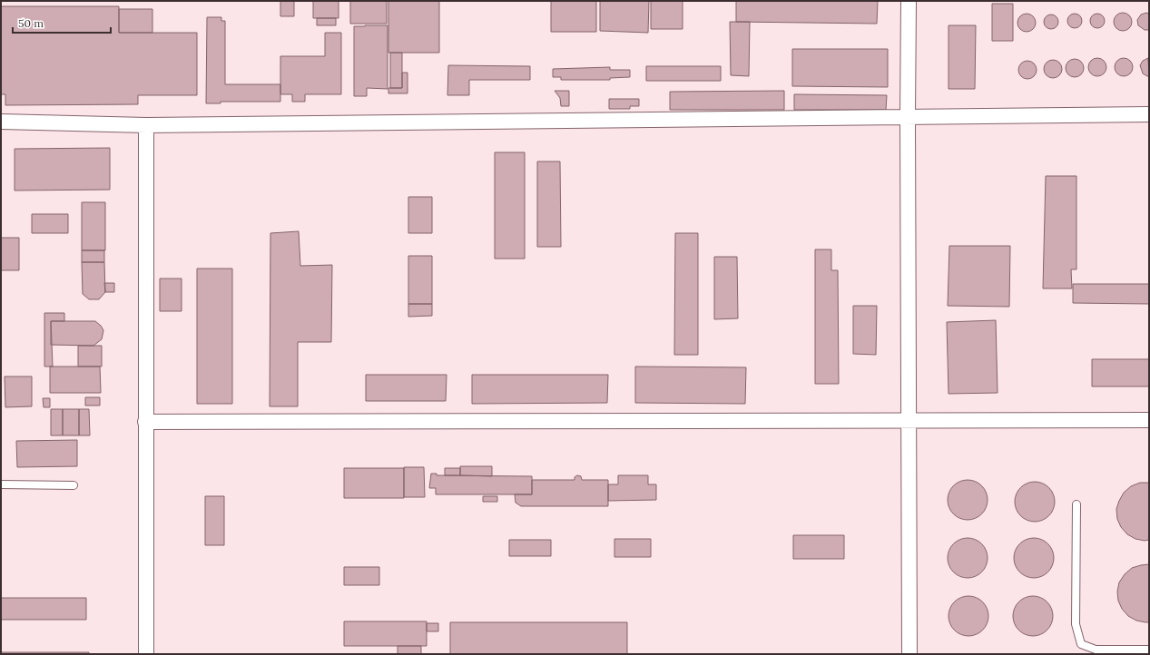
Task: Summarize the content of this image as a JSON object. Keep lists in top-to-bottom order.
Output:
{
  "scale_bar": "50 m"
}
